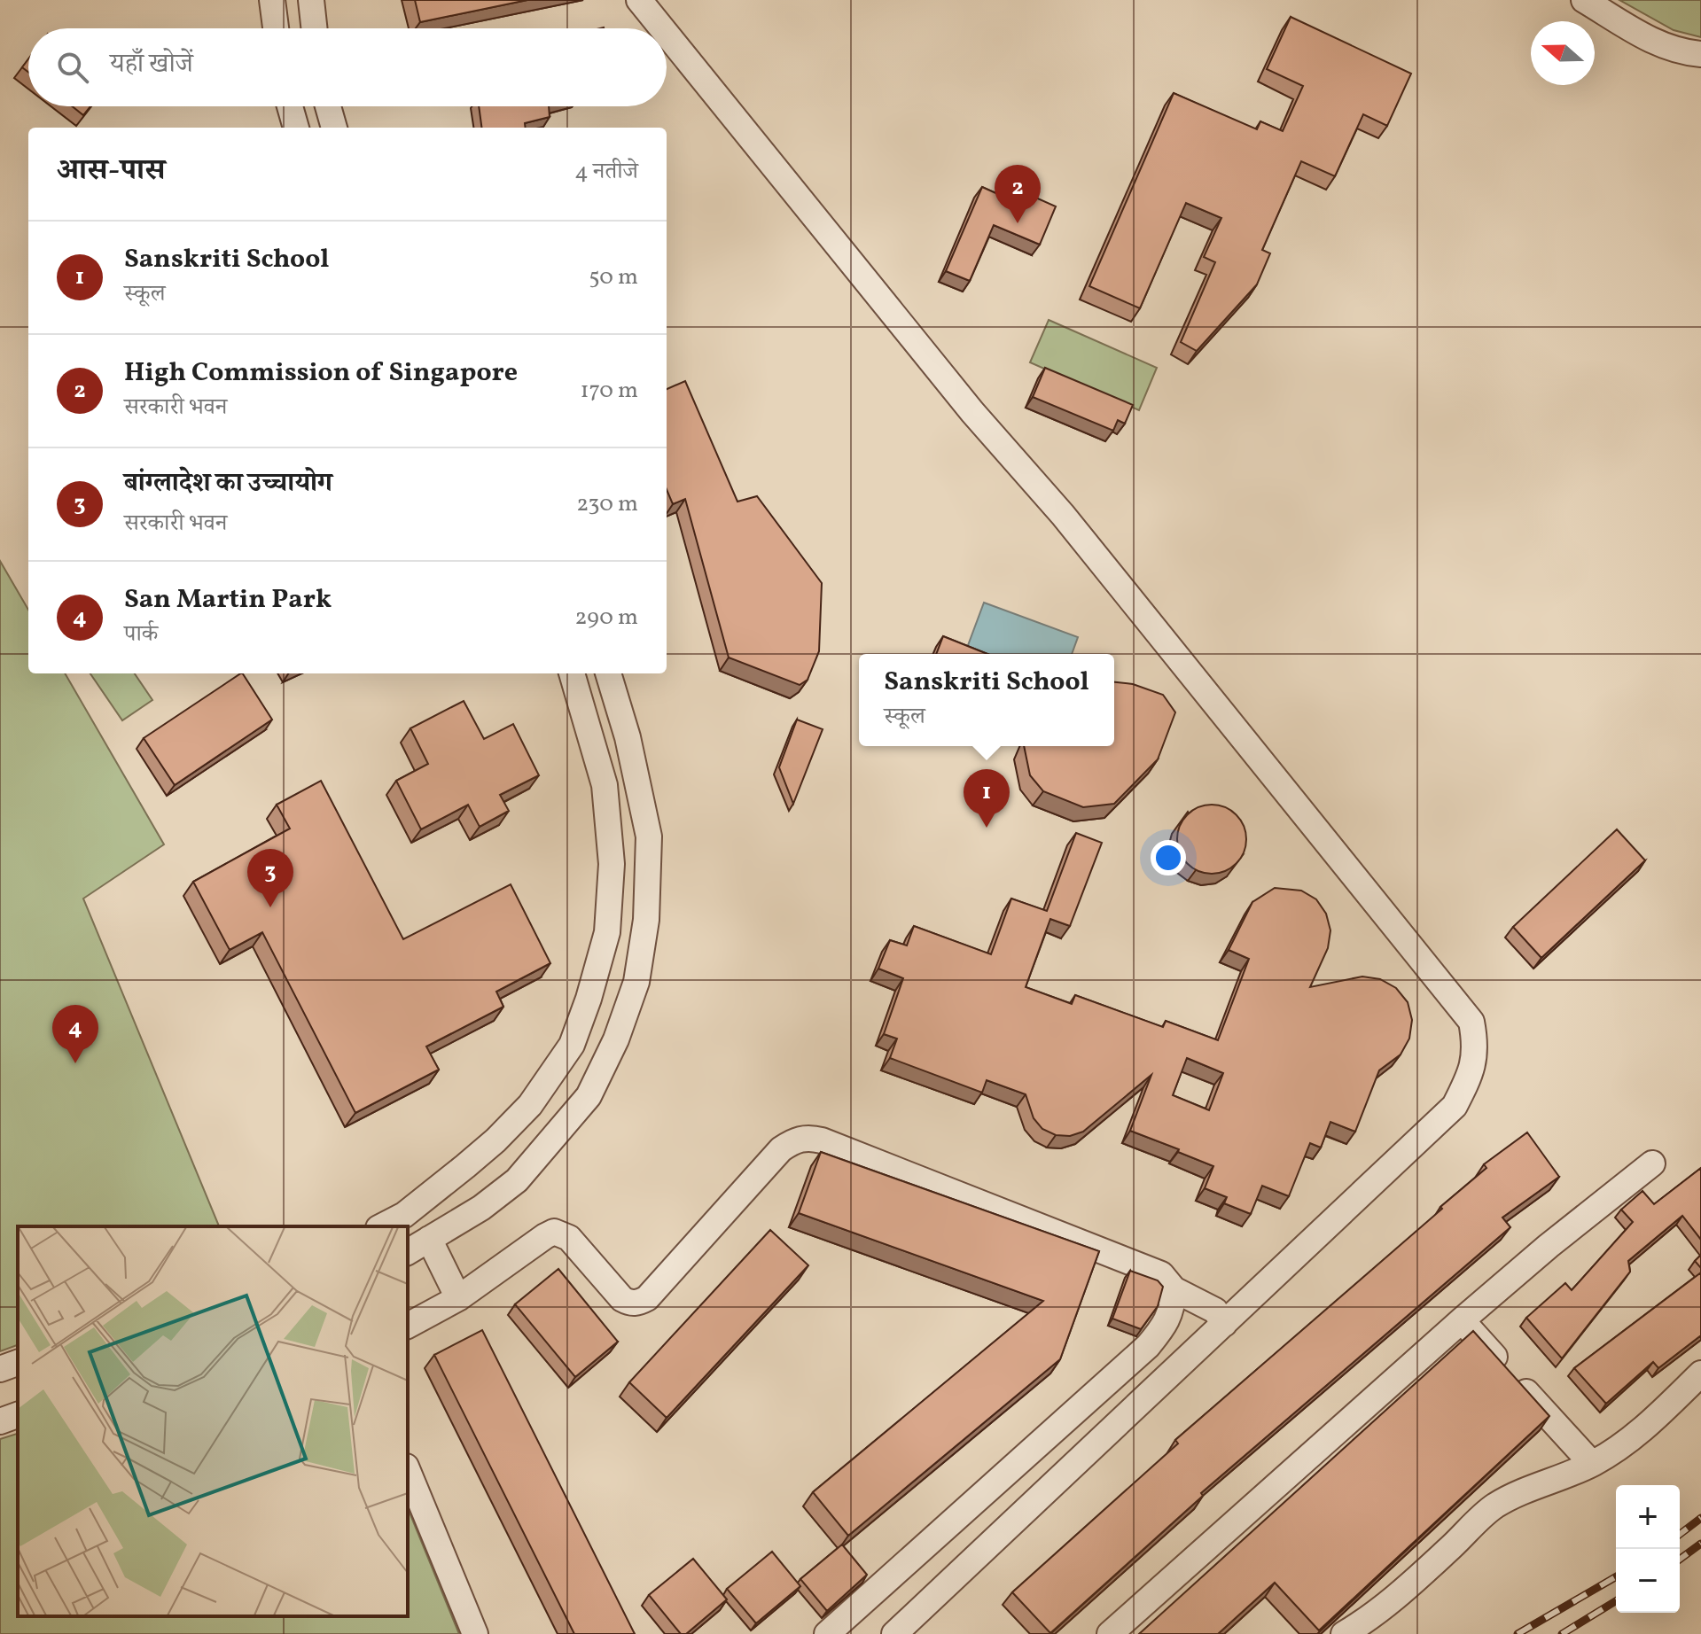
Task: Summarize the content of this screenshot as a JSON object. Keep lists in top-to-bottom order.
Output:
{
  "north": "left",
  "page": {
    "search": "यहाँ खोजें",
    "heading": ["आस-पास", "4 नतीजे"],
    "pins": [
      "2",
      "1",
      "3",
      "4"
    ],
    "list": [
      {
        "mark": "1",
        "name": "Sanskriti School",
        "note": "स्कूल",
        "value": "50 m"
      },
      {
        "mark": "2",
        "name": "High Commission of Singapore",
        "note": "सरकारी भवन",
        "value": "170 m"
      },
      {
        "mark": "3",
        "name": "बांग्लादेश का उच्चायोग",
        "note": "सरकारी भवन",
        "value": "230 m"
      },
      {
        "mark": "4",
        "name": "San Martin Park",
        "note": "पार्क",
        "value": "290 m"
      }
    ],
    "popup": ["Sanskriti School", "स्कूल"],
    "map_buttons": ["+", "−"]
  }
}
